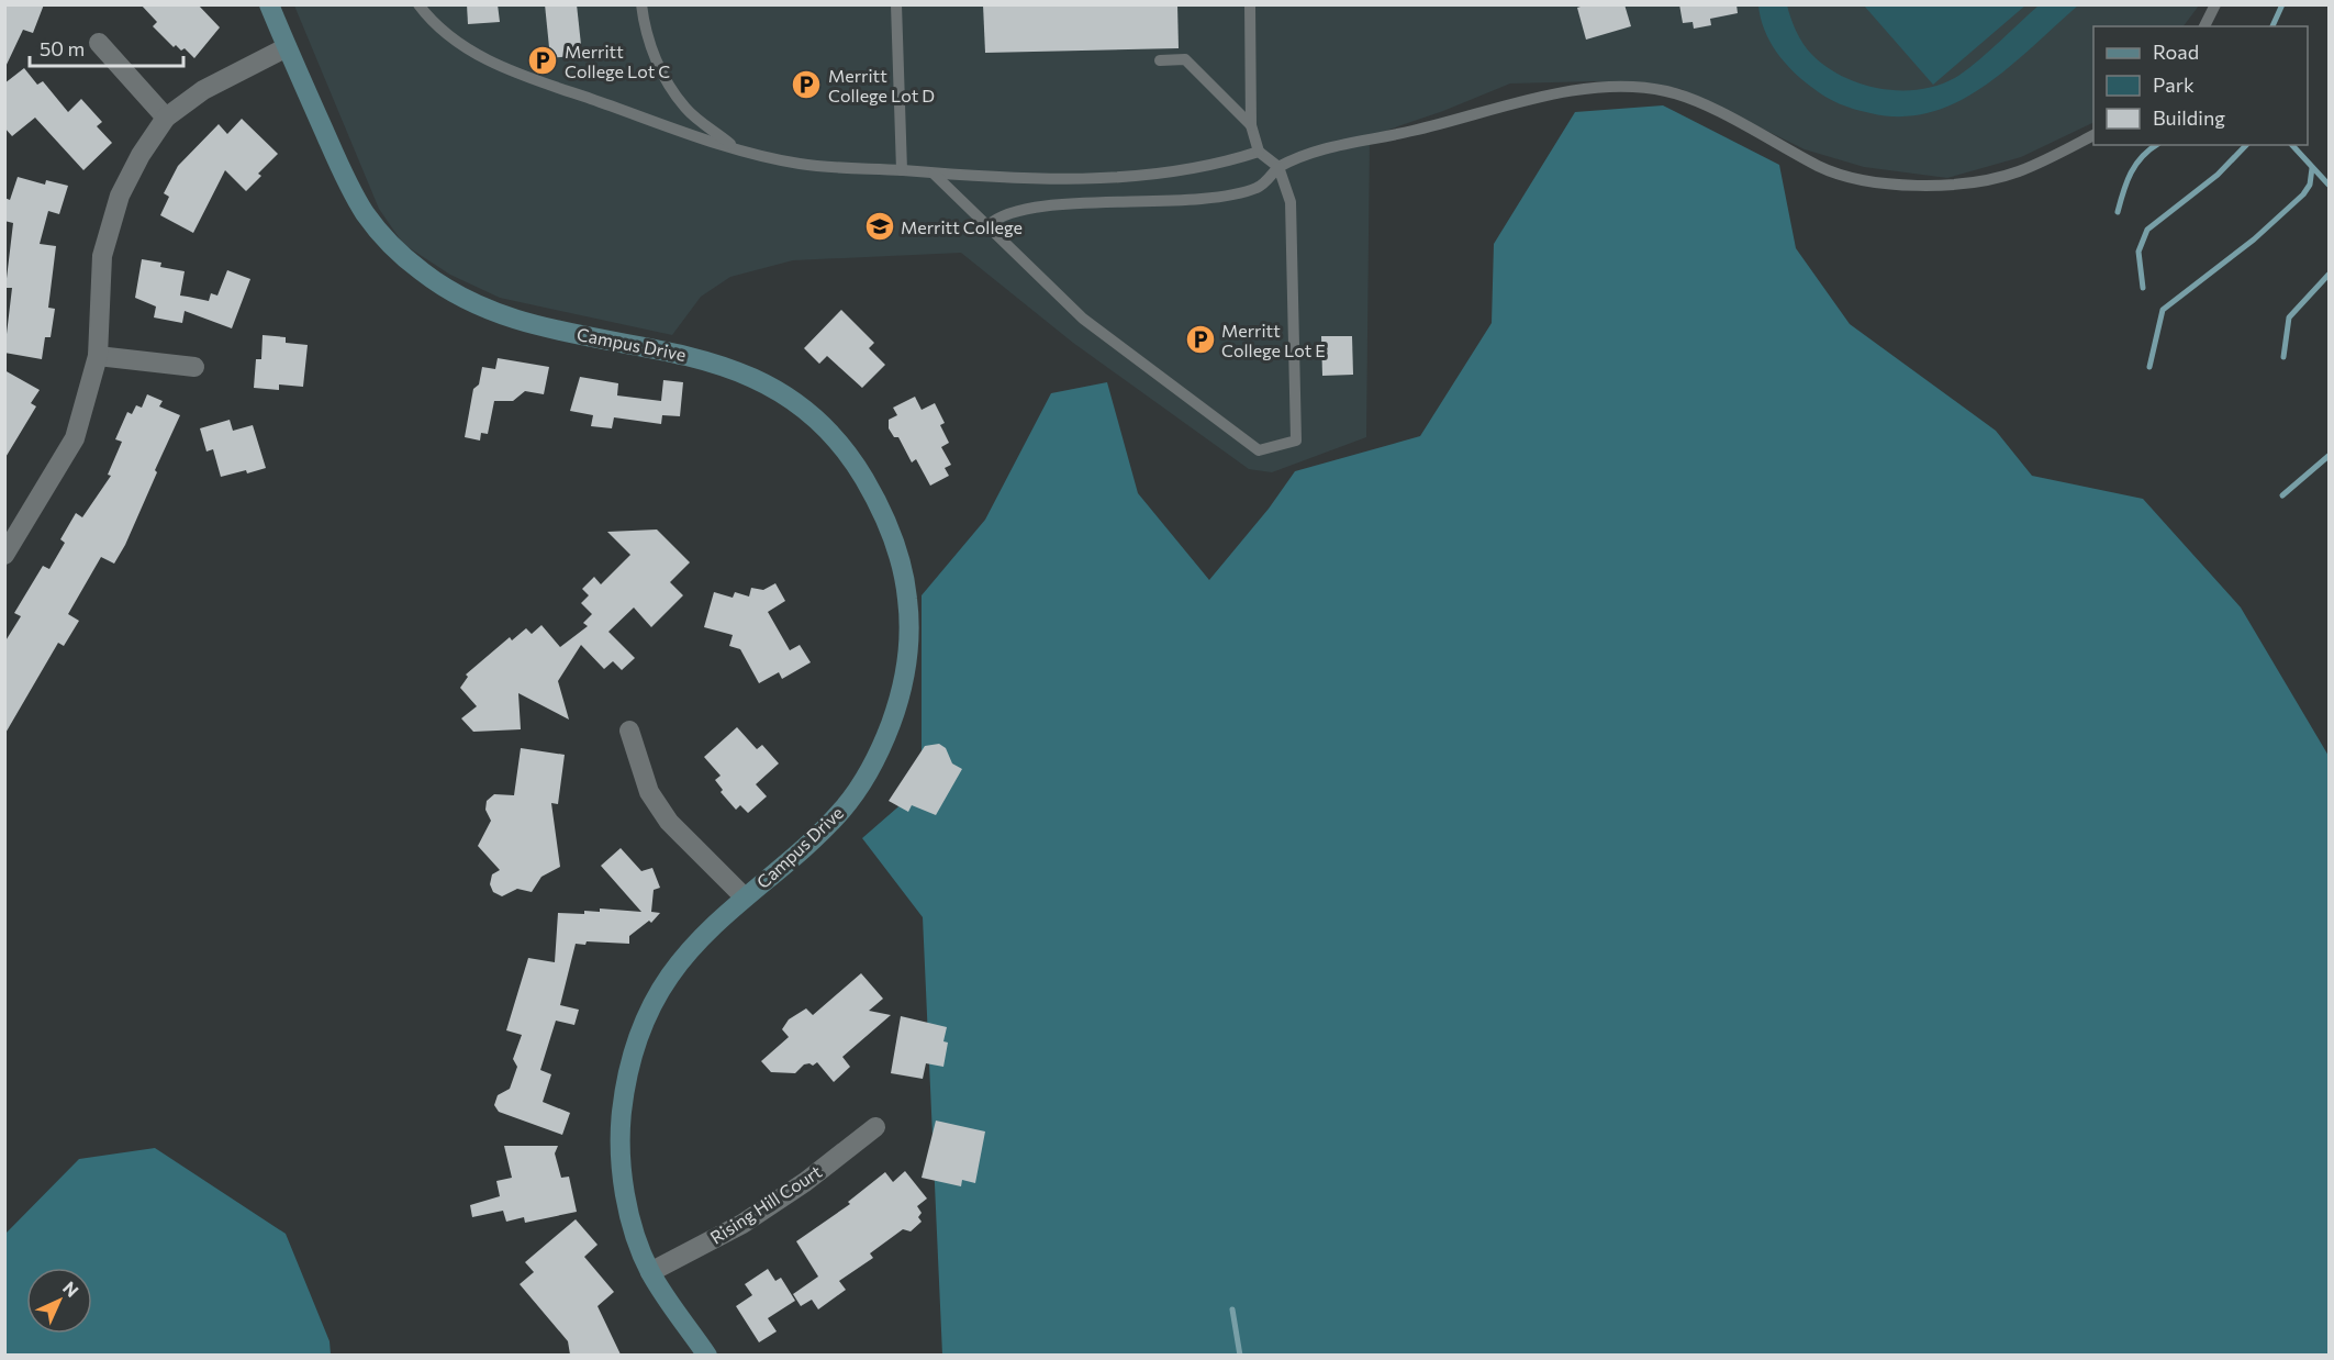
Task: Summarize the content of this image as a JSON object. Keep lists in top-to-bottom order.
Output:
{
  "streets": {
    "street": ["Campus Drive", "Rising Hill Court"]
  },
  "crossings": [
    ["Campus Drive", "Rising Hill Court"]
  ],
  "places": {
    "parking": ["Merritt College Lot C", "Merritt College Lot D", "Merritt College Lot E"],
    "school or university": ["Merritt College"]
  },
  "legend": ["Road", "Park", "Building"],
  "scale_bar": "50 m",
  "north": "top right"
}
